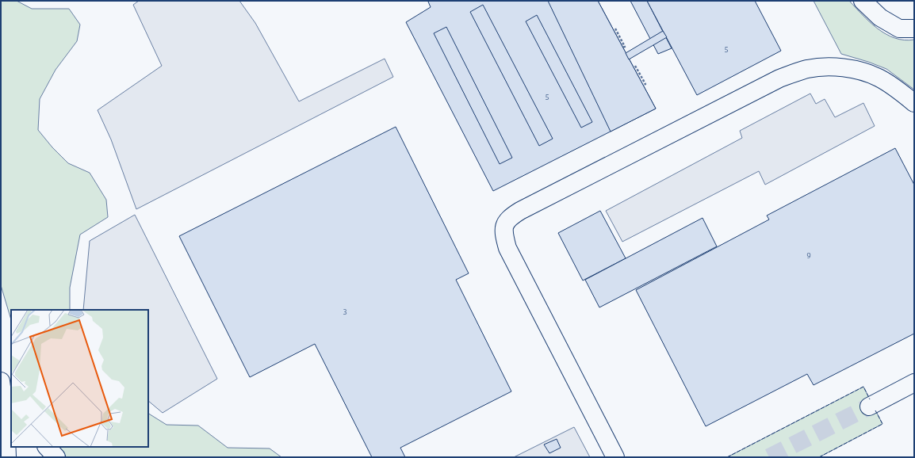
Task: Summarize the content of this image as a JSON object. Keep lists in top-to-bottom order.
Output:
{
  "house_numbers": [
    "5",
    "5",
    "9",
    "3"
  ]
}
